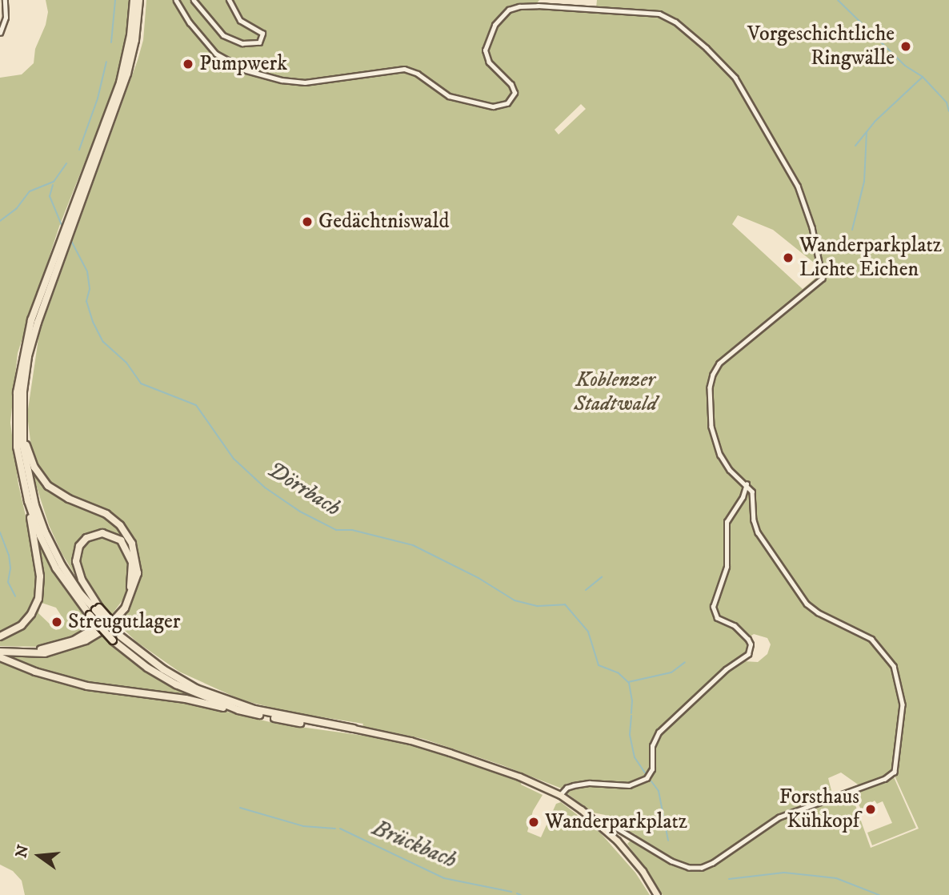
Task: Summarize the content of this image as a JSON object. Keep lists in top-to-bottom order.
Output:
{
  "water": ["Dörrbach", "Brückbach"],
  "parks": ["Koblenzer Stadtwald"],
  "places": [
    "Vorgeschichtliche Ringwälle",
    "Pumpwerk",
    "Gedächtniswald",
    "Wanderparkplatz Lichte Eichen",
    "Streugutlager",
    "Forsthaus Kühkopf",
    "Wanderparkplatz"
  ],
  "north": "left"
}
